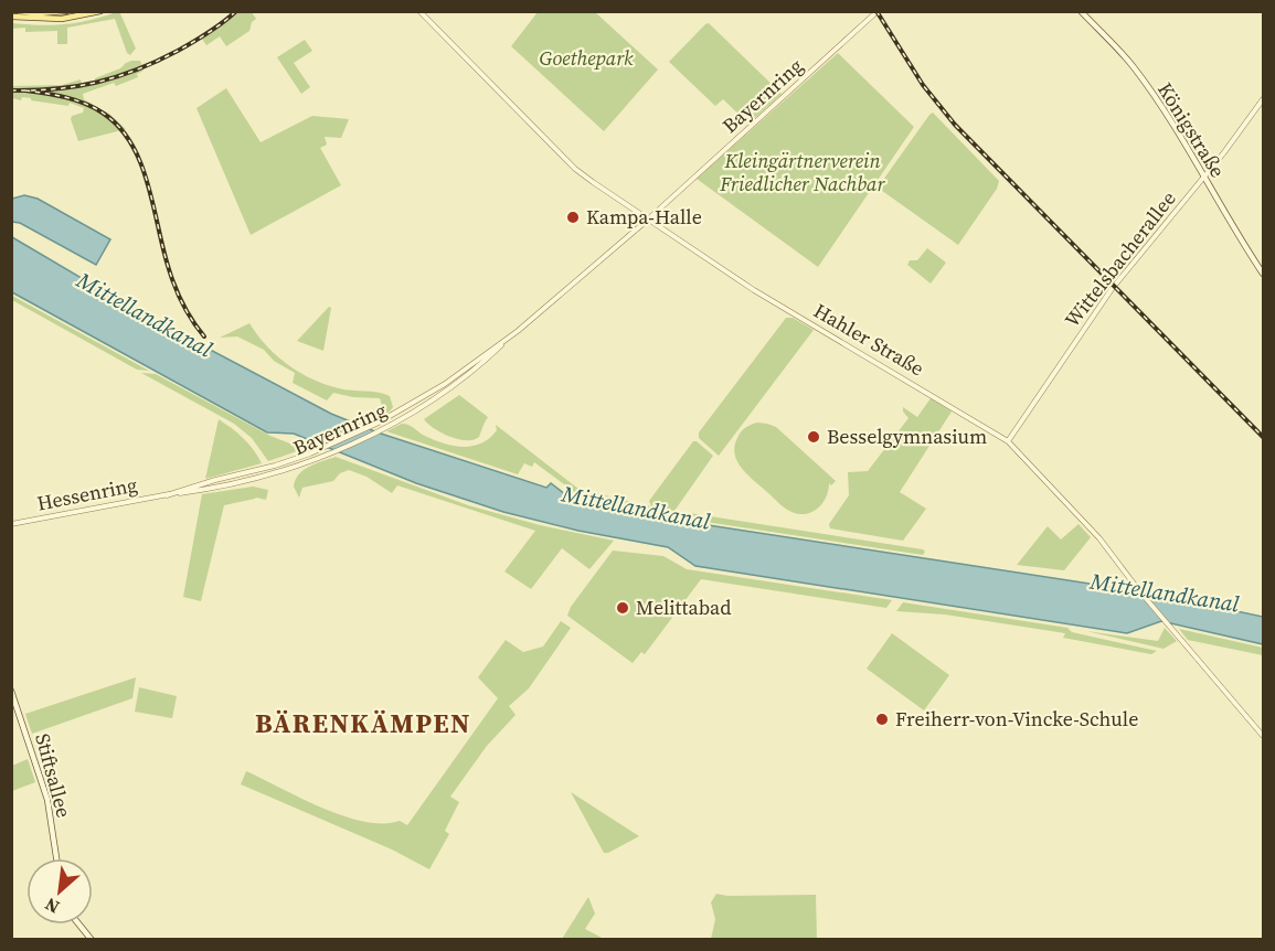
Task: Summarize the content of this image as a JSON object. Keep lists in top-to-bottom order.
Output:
{
  "streets": {
    "main road": ["Königstraße", "Stiftsallee"],
    "street": [
      "Bayernring",
      "Wittelsbacherallee",
      "Hahler Straße",
      "Hessenring"
    ]
  },
  "crossings": [
    ["Bayernring", "Hahler Straße"],
    ["Bayernring", "Hessenring"],
    ["Königstraße", "Wittelsbacherallee"],
    ["Wittelsbacherallee", "Hahler Straße"]
  ],
  "districts": ["BÄRENKÄMPEN"],
  "water": ["Mittellandkanal"],
  "parks": ["Goethepark", "Kleingärtnerverein Friedlicher Nachbar"],
  "places": [
    "Kampa-Halle",
    "Besselgymnasium",
    "Melittabad",
    "Freiherr-von-Vincke-Schule"
  ],
  "north": "bottom left"
}
